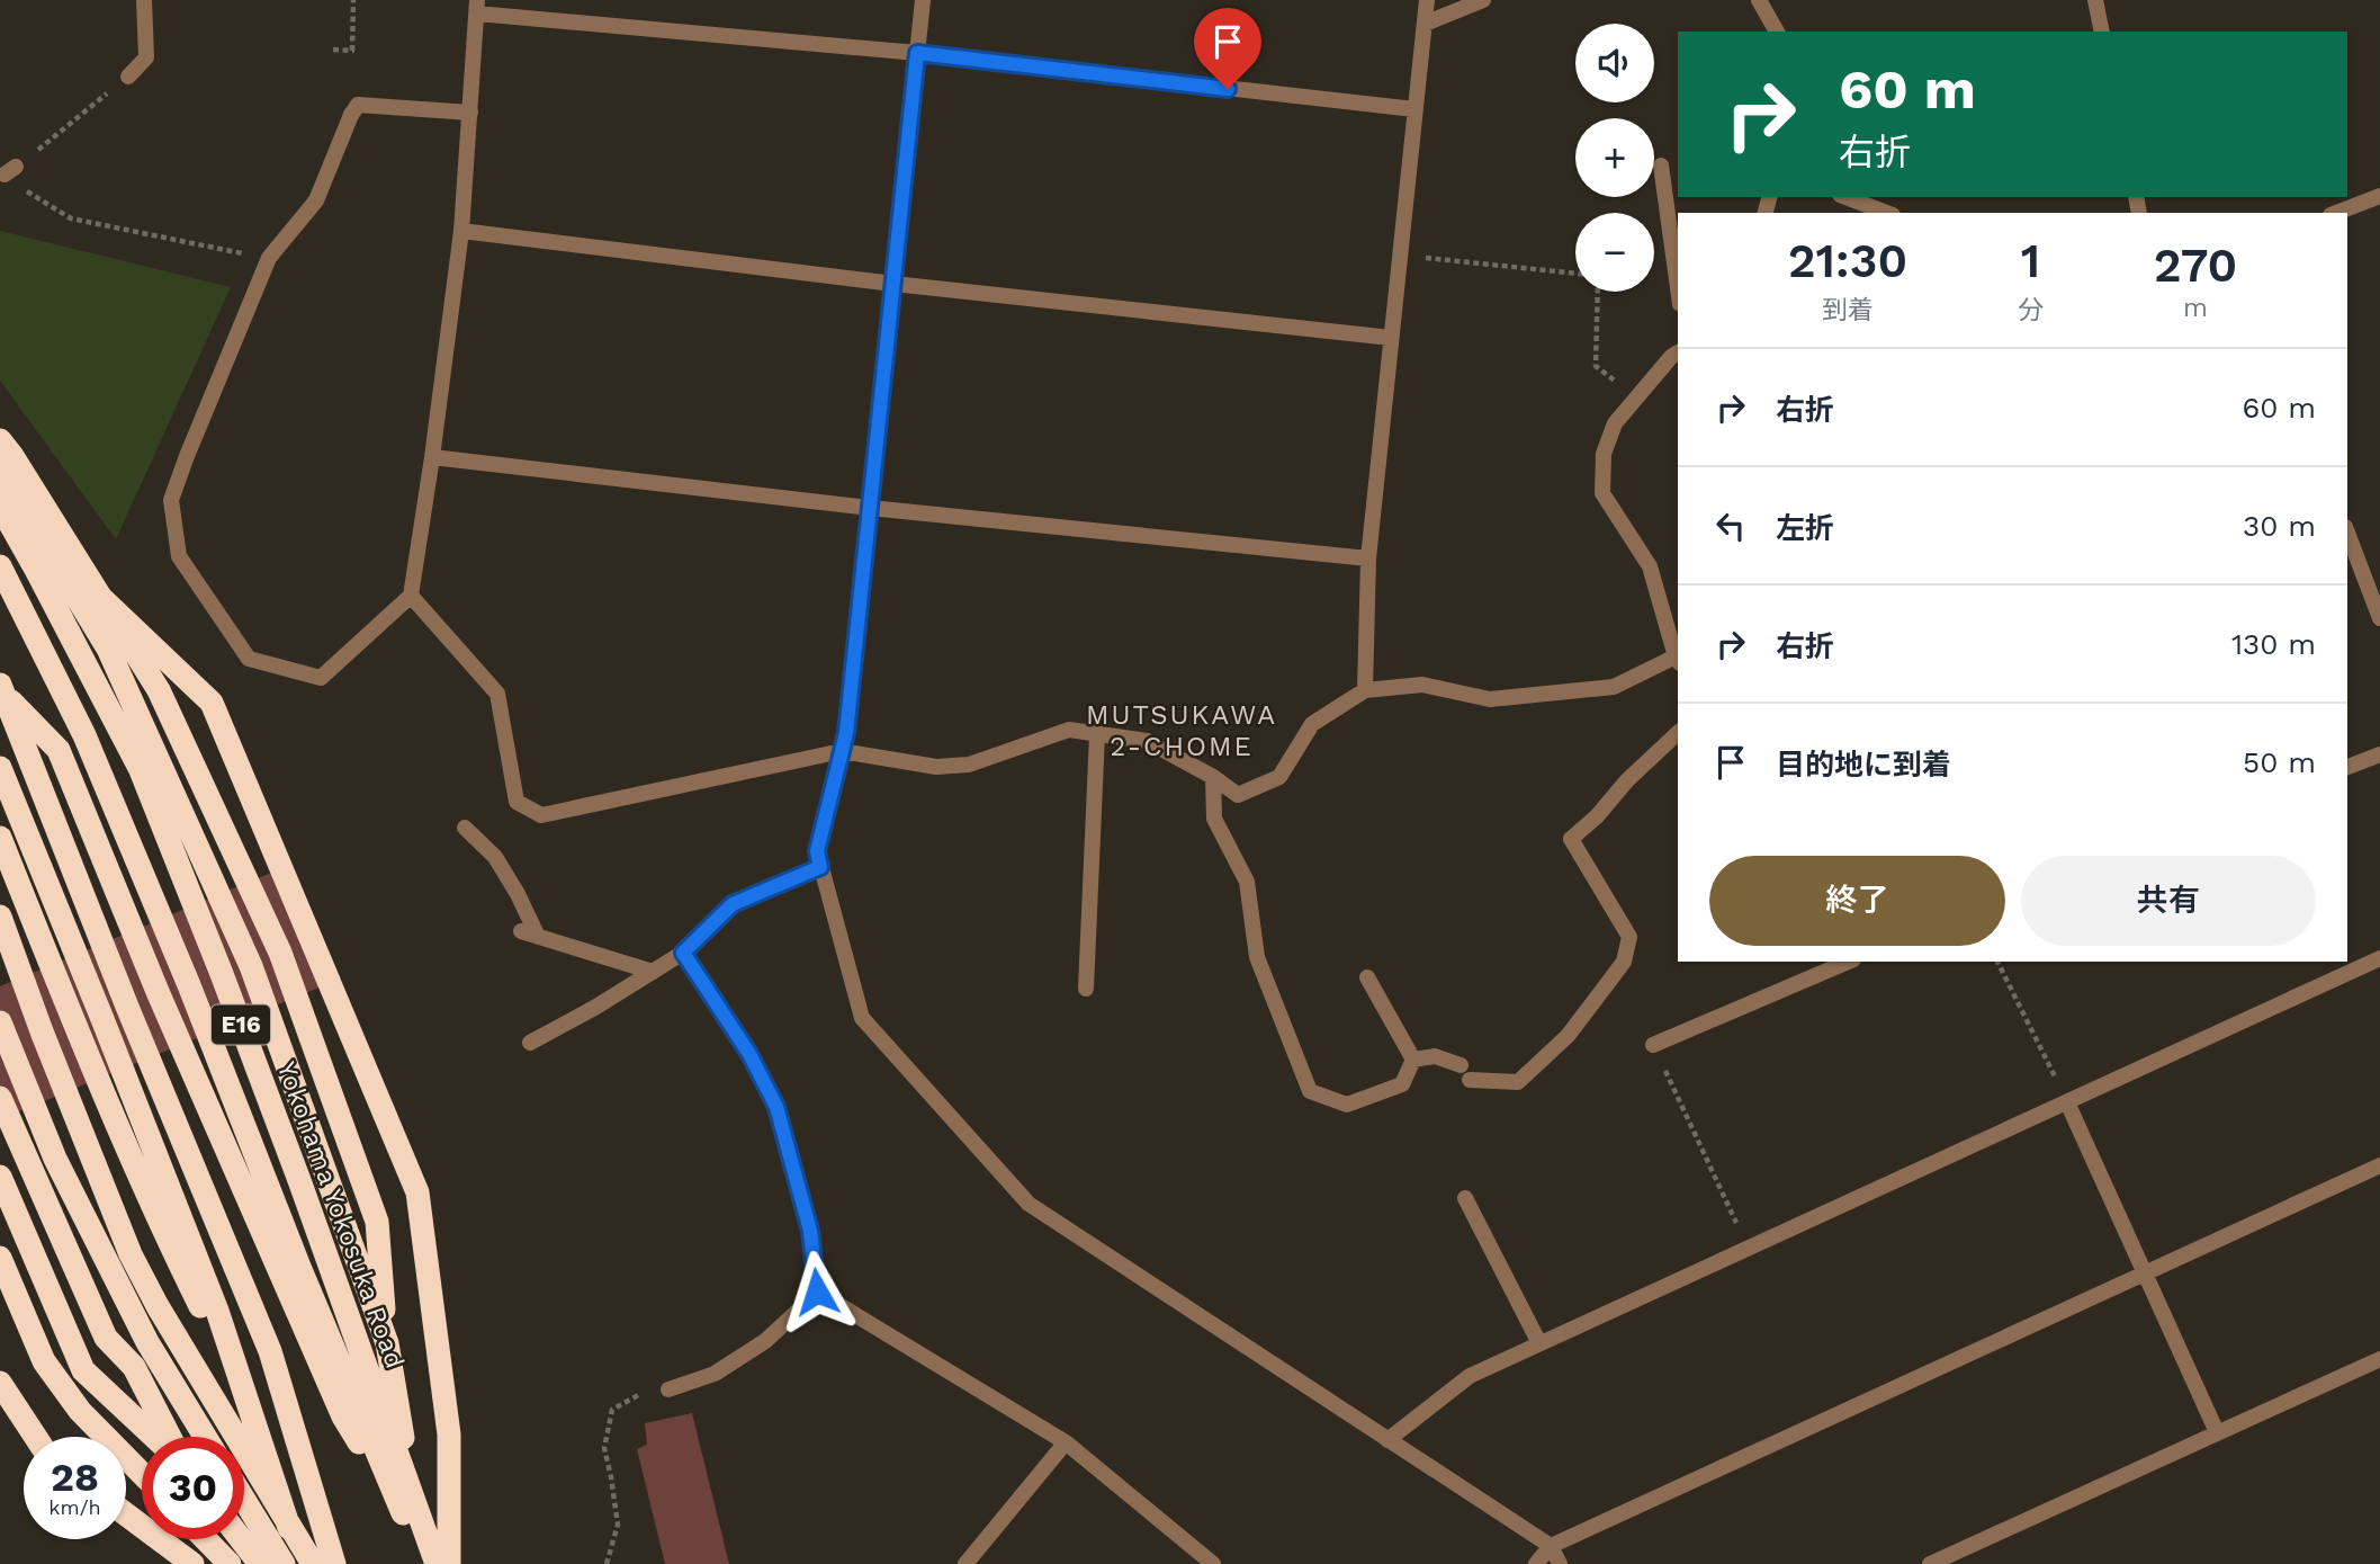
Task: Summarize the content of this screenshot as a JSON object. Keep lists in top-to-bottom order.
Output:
{
  "streets": {
    "highway": ["E16", "Yokohama Yokosuka Road"]
  },
  "districts": ["MUTSUKAWA 2-CHOME"],
  "page": {
    "map_buttons": ["+", "−"],
    "turn": ["60 m", "右折"],
    "eta": [
      "21:30",
      "到着",
      "1",
      "分",
      "270",
      "m"
    ],
    "list": [
      {
        "name": "右折",
        "value": "60 m"
      },
      {
        "name": "左折",
        "value": "30 m"
      },
      {
        "name": "右折",
        "value": "130 m"
      },
      {
        "name": "目的地に到着",
        "value": "50 m"
      }
    ],
    "buttons": ["終了", "共有"],
    "speed": "28 km/h",
    "limit": "30"
  }
}
